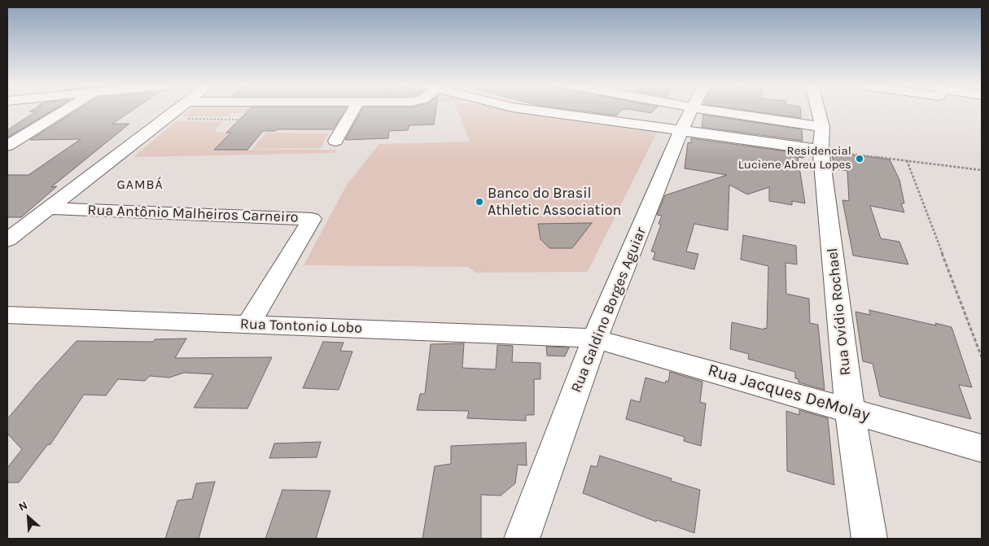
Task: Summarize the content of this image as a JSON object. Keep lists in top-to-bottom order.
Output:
{
  "streets": {
    "street": [
      "Rua Antônio Malheiros Carneiro",
      "Rua Galdino Borges Aguiar",
      "Rua Ovídio Rochael",
      "Rua Tontonio Lobo",
      "Rua Jacques DeMolay"
    ]
  },
  "crossings": [
    ["Rua Antônio Malheiros Carneiro", "Rua Tontonio Lobo"],
    ["Rua Galdino Borges Aguiar", "Rua Tontonio Lobo"],
    ["Rua Galdino Borges Aguiar", "Rua Jacques DeMolay"],
    ["Rua Ovídio Rochael", "Rua Jacques DeMolay"],
    ["Rua Tontonio Lobo", "Rua Jacques DeMolay"]
  ],
  "districts": ["GAMBÁ"],
  "places": ["Residencial Luciene Abreu Lopes", "Banco do Brasil Athletic Association"],
  "north": "top left"
}
